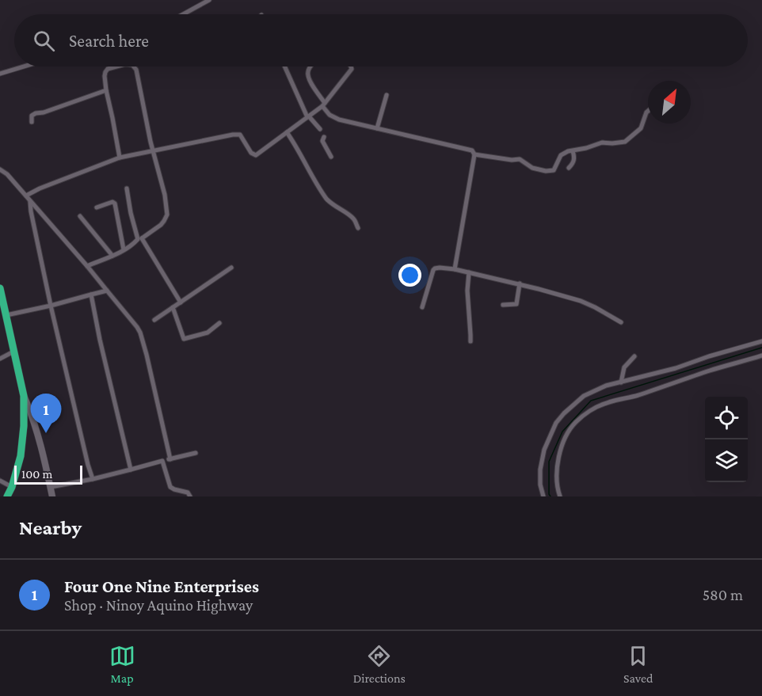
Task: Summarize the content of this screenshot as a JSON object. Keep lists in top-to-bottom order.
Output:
{
  "scale_bar": "100 m",
  "north": "top right",
  "page": {
    "search": "Search here",
    "pins": "1",
    "scale": "100 m",
    "heading": "Nearby",
    "list": [
      {
        "mark": "1",
        "name": "Four One Nine Enterprises",
        "note": "Shop · Ninoy Aquino Highway",
        "value": "580 m"
      }
    ],
    "nav": ["Map", "Directions", "Saved"]
  }
}
